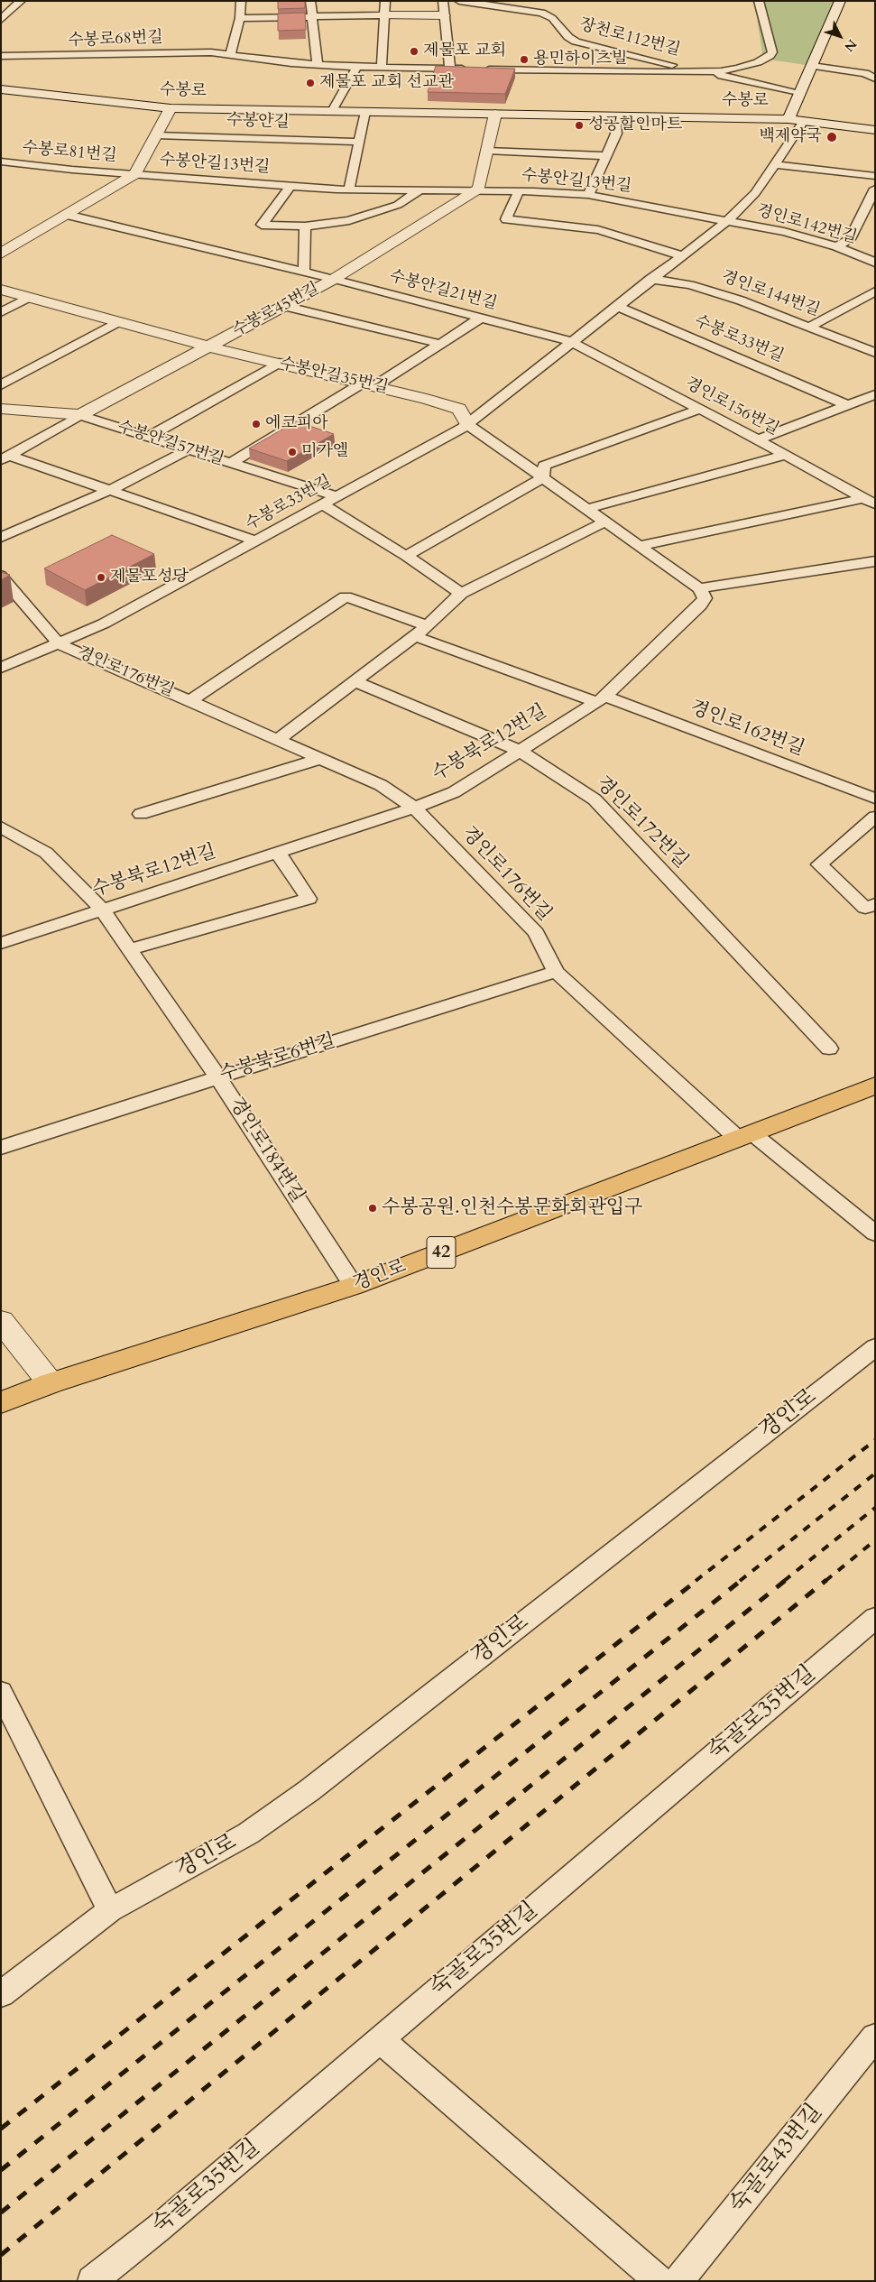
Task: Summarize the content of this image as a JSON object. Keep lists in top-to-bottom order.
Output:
{
  "streets": {
    "main road": ["42", "경인로"],
    "street": [
      "수봉로",
      "수봉로45번길",
      "수봉안길35번길",
      "수봉안길57번길"
    ],
    "lane": [
      "장천로112번길",
      "수봉로68번길",
      "수봉안길",
      "수봉로81번길",
      "수봉안길13번길",
      "경인로142번길",
      "수봉안길21번길",
      "경인로144번길",
      "수봉로33번길",
      "경인로156번길",
      "경인로176번길",
      "경인로162번길",
      "수봉북로12번길",
      "경인로172번길",
      "수봉북로6번길",
      "경인로184번길",
      "숙골로35번길",
      "숙골로43번길"
    ]
  },
  "crossings": [
    ["장천로112번길", "수봉로68번길"],
    ["수봉로", "수봉로33번길"],
    ["수봉로81번길", "수봉안길13번길"],
    ["수봉안길13번길", "경인로142번길"],
    ["수봉안길13번길", "수봉로45번길"],
    ["수봉안길13번길", "수봉로33번길"],
    ["경인로142번길", "수봉로33번길"],
    ["수봉안길21번길", "수봉로45번길"],
    ["수봉안길21번길", "수봉로33번길"],
    ["수봉안길21번길", "경인로156번길"],
    ["경인로144번길", "수봉로33번길"],
    ["수봉로45번길", "수봉안길35번길"],
    ["수봉로45번길", "수봉안길57번길"],
    ["수봉로33번길", "수봉안길35번길"],
    ["수봉로33번길", "경인로156번길"],
    ["수봉로33번길", "수봉안길57번길"],
    ["수봉로33번길", "경인로176번길"],
    ["수봉안길35번길", "수봉북로12번길"],
    ["경인로176번길", "수봉북로12번길"],
    ["경인로176번길", "수봉북로6번길"],
    ["경인로176번길", "경인로"],
    ["경인로162번길", "수봉북로12번길"],
    ["수봉북로12번길", "경인로172번길"],
    ["수봉북로12번길", "경인로184번길"],
    ["수봉북로6번길", "경인로184번길"],
    ["경인로184번길", "경인로"]
  ],
  "places": [
    "제물포 교회",
    "용민하이츠빌",
    "제물포 교회 선교관",
    "성공할인마트",
    "백제약국",
    "에코피아",
    "미가엘",
    "제물포성당",
    "수봉공원.인천수봉문화회관입구"
  ],
  "north": "bottom right"
}
